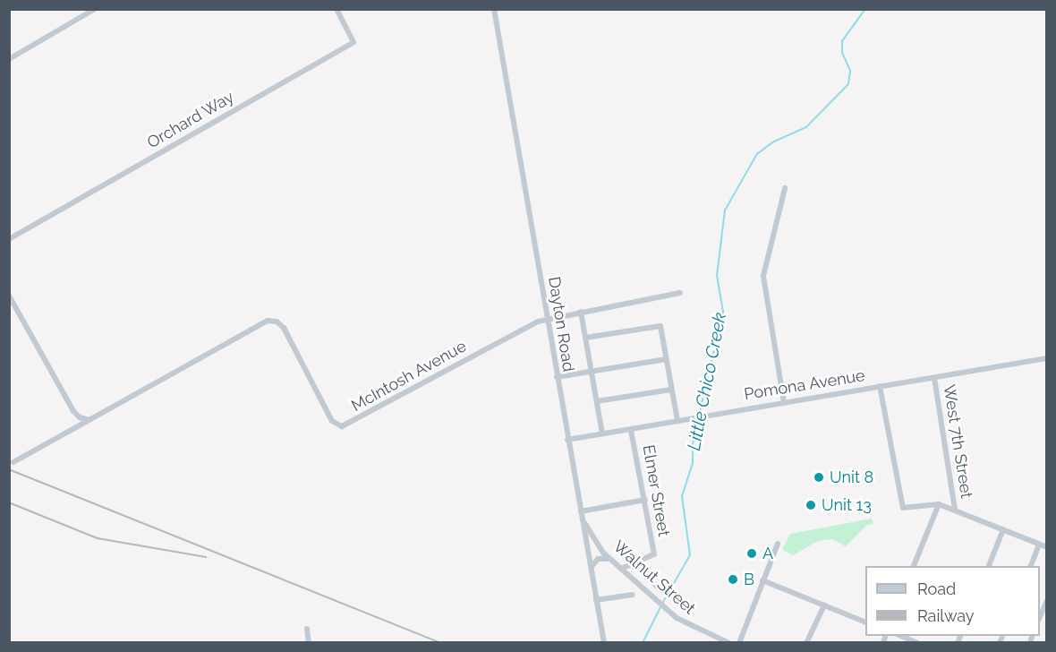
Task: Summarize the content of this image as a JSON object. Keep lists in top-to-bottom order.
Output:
{
  "streets": {
    "street": [
      "Orchard Way",
      "Dayton Road",
      "McIntosh Avenue",
      "Pomona Avenue",
      "West 7th Street",
      "Elmer Street",
      "Walnut Street"
    ]
  },
  "crossings": [
    ["Dayton Road", "McIntosh Avenue"],
    ["Dayton Road", "Pomona Avenue"],
    ["Dayton Road", "Walnut Street"],
    ["Pomona Avenue", "West 7th Street"],
    ["Pomona Avenue", "Elmer Street"]
  ],
  "water": ["Little Chico Creek"],
  "places": [
    "Unit 8",
    "Unit 13",
    "A",
    "B"
  ],
  "legend": ["Road", "Railway"]
}
